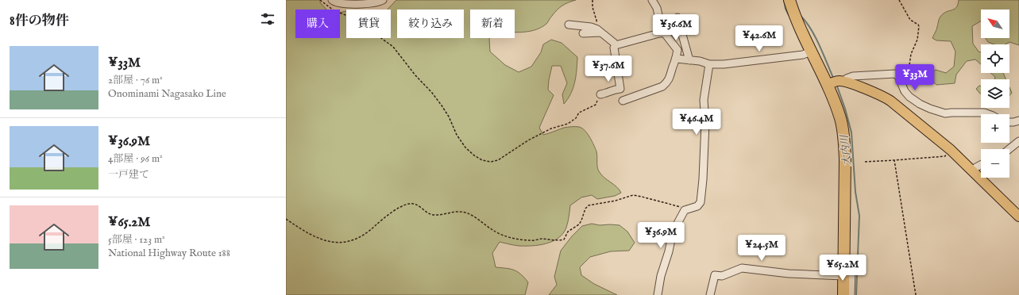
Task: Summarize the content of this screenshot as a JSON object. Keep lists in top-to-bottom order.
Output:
{
  "water": ["大内川"],
  "north": "top left",
  "page": {
    "heading": "8件の物件",
    "map_buttons": ["+", "−"],
    "chip": [
      "購入",
      "賃貸",
      "絞り込み",
      "新着"
    ],
    "price": [
      "¥36.6M",
      "¥42.6M",
      "¥37.6M",
      "¥33M",
      "¥46.4M",
      "¥36.9M",
      "¥24.5M",
      "¥65.2M"
    ],
    "list": [
      {
        "name": "¥33M",
        "note": "2部屋 · 76 m² · Onominami Nagasako Line"
      },
      {
        "name": "¥36.9M",
        "note": "4部屋 · 96 m² · 一戸建て"
      },
      {
        "name": "¥65.2M",
        "note": "5部屋 · 123 m² · National Highway Route 188"
      }
    ]
  }
}
